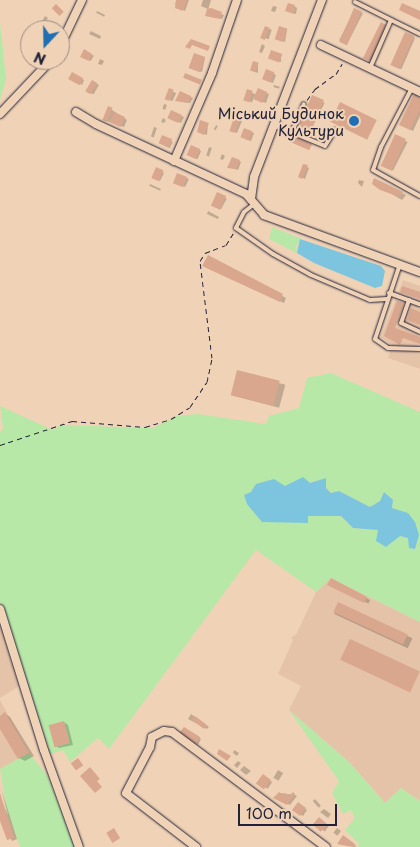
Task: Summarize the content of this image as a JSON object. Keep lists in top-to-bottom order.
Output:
{
  "places": ["Міський Будинок Культури"],
  "scale_bar": "100 m",
  "north": "bottom"
}
